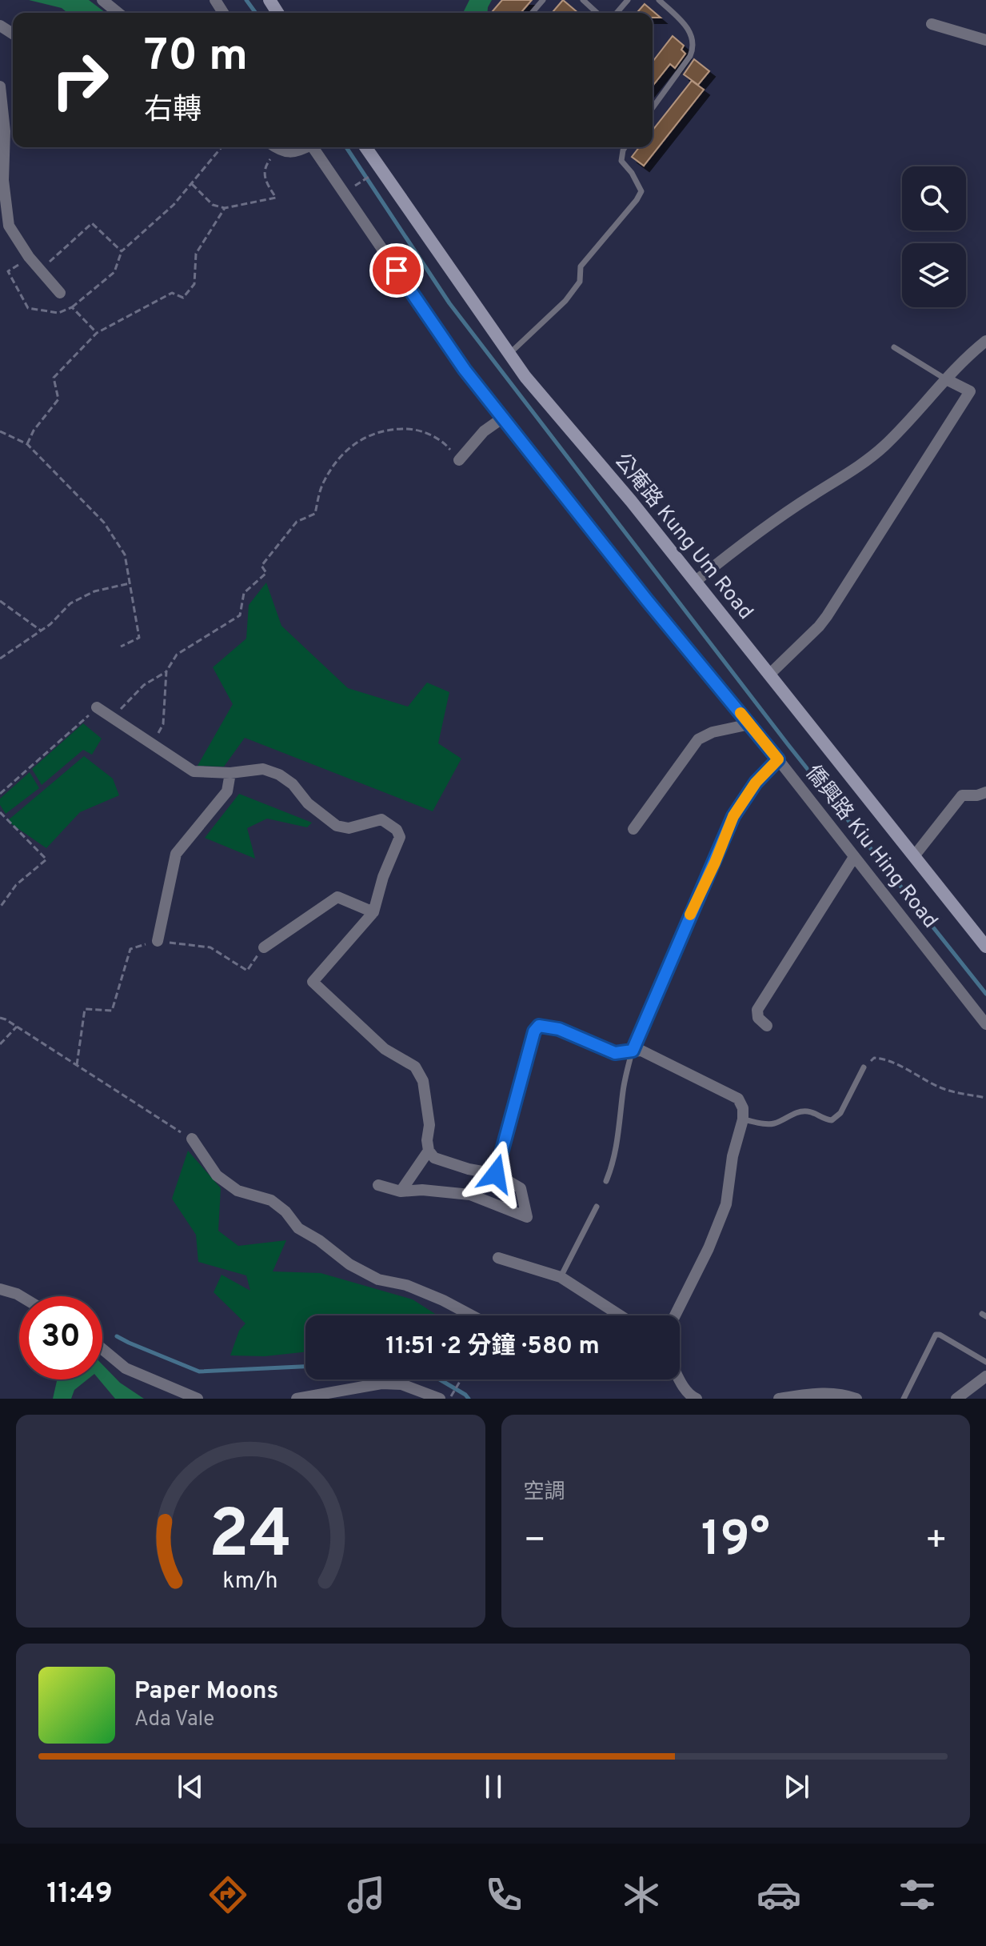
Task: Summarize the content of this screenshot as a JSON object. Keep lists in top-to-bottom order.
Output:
{
  "streets": {
    "street": ["公庵路 Kung Um Road", "僑興路 Kiu Hing Road"]
  },
  "page": {
    "turn": ["70 m", "右轉"],
    "limit": "30",
    "trip": "11:51 · 2 分鐘 · 580 m",
    "tile": "空調",
    "heat": ["−", "19°", "+"],
    "song": ["Paper Moons", "Ada Vale"],
    "tabs": "11:49",
    "gauge": ["24", "km/h"]
  }
}
